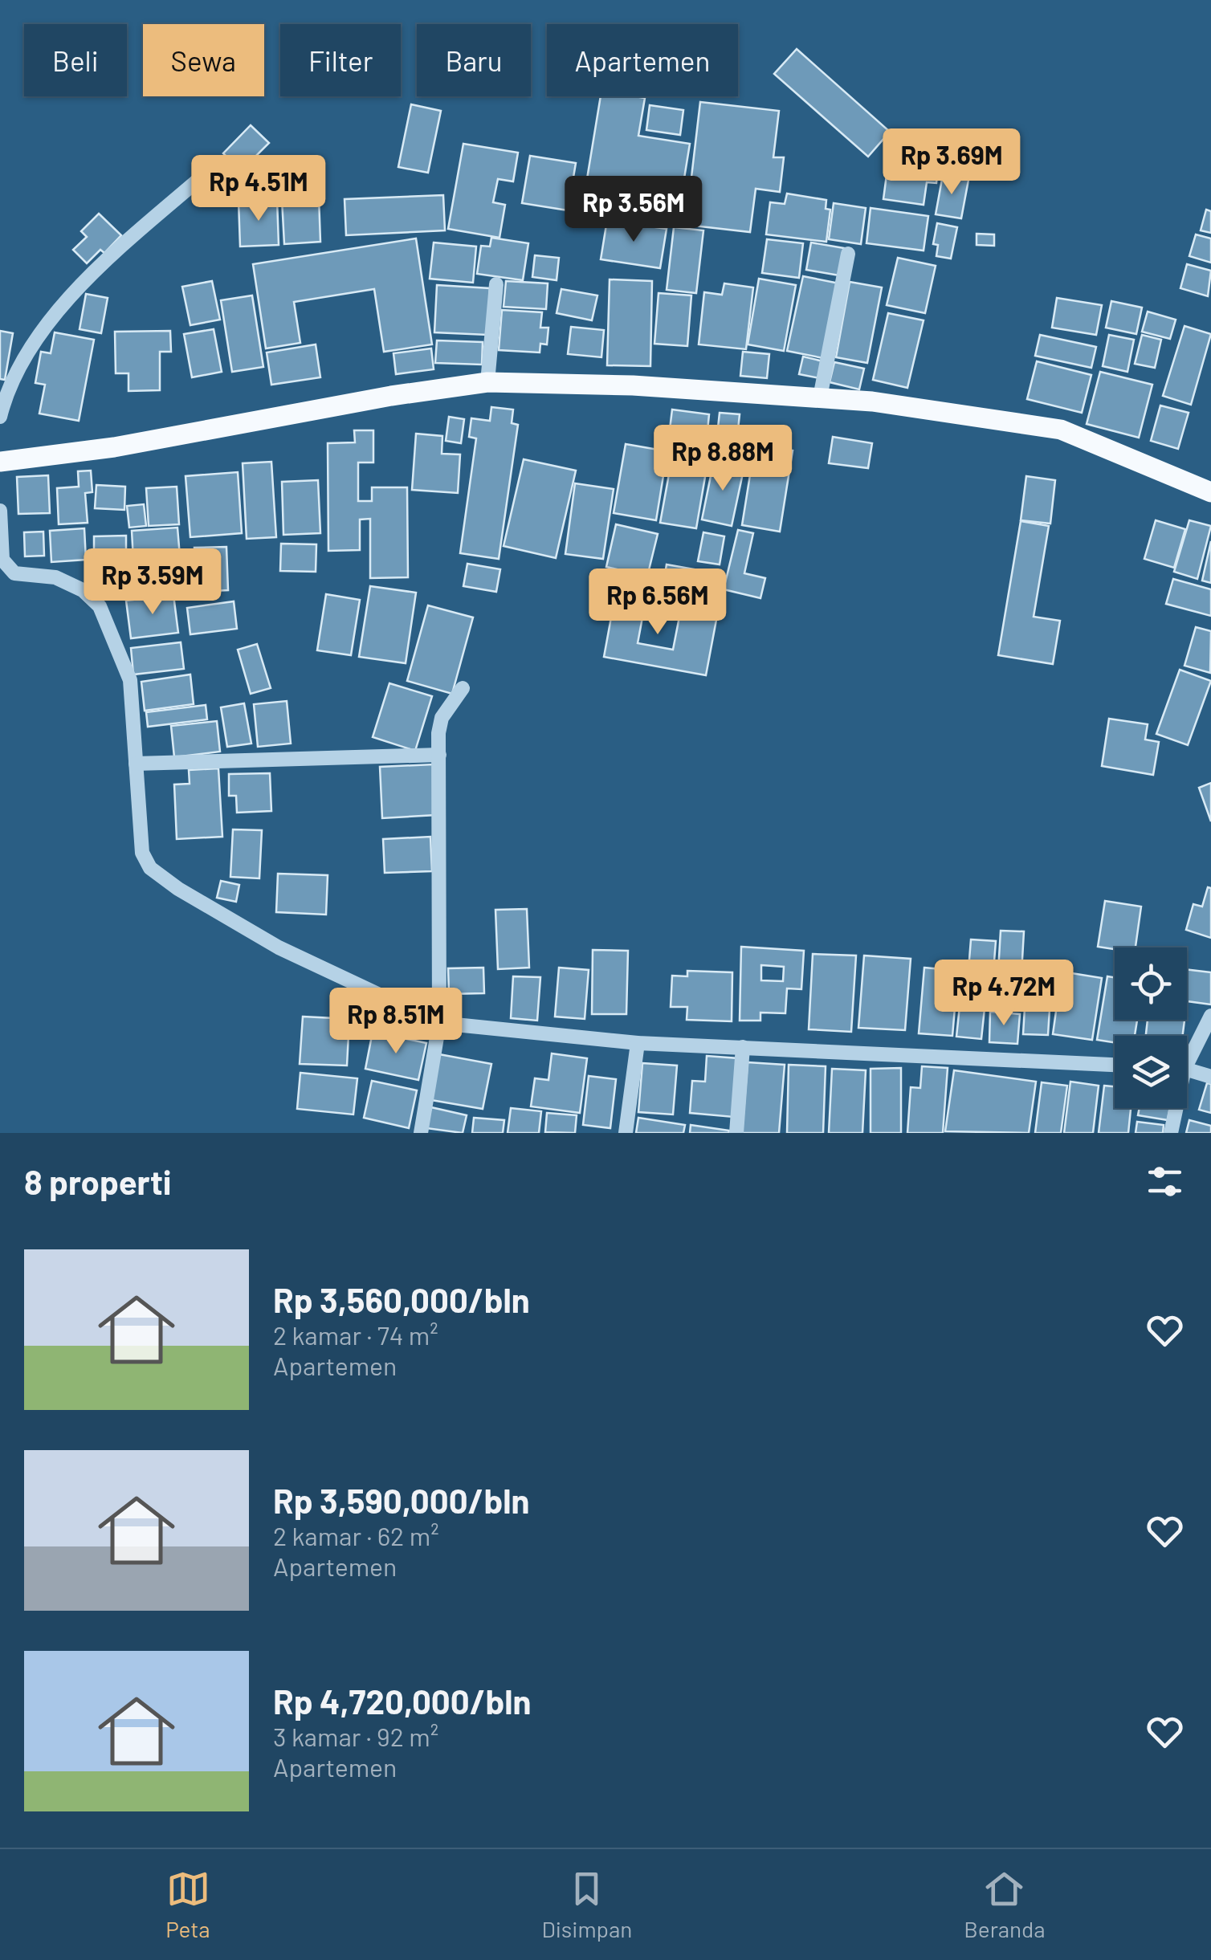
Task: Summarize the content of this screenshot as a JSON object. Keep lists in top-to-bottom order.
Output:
{
  "page": {
    "chip": [
      "Beli",
      "Sewa",
      "Filter",
      "Baru",
      "Apartemen"
    ],
    "price": [
      "Rp 3.69M",
      "Rp 4.51M",
      "Rp 3.56M",
      "Rp 8.88M",
      "Rp 3.59M",
      "Rp 6.56M",
      "Rp 4.72M",
      "Rp 8.51M"
    ],
    "heading": "8 properti",
    "list": [
      {
        "name": "Rp 3,560,000/bln",
        "note": "2 kamar · 74 m² · Apartemen"
      },
      {
        "name": "Rp 3,590,000/bln",
        "note": "2 kamar · 62 m² · Apartemen"
      },
      {
        "name": "Rp 4,720,000/bln",
        "note": "3 kamar · 92 m² · Apartemen"
      }
    ],
    "tabs": ["Peta", "Disimpan", "Beranda"]
  }
}
